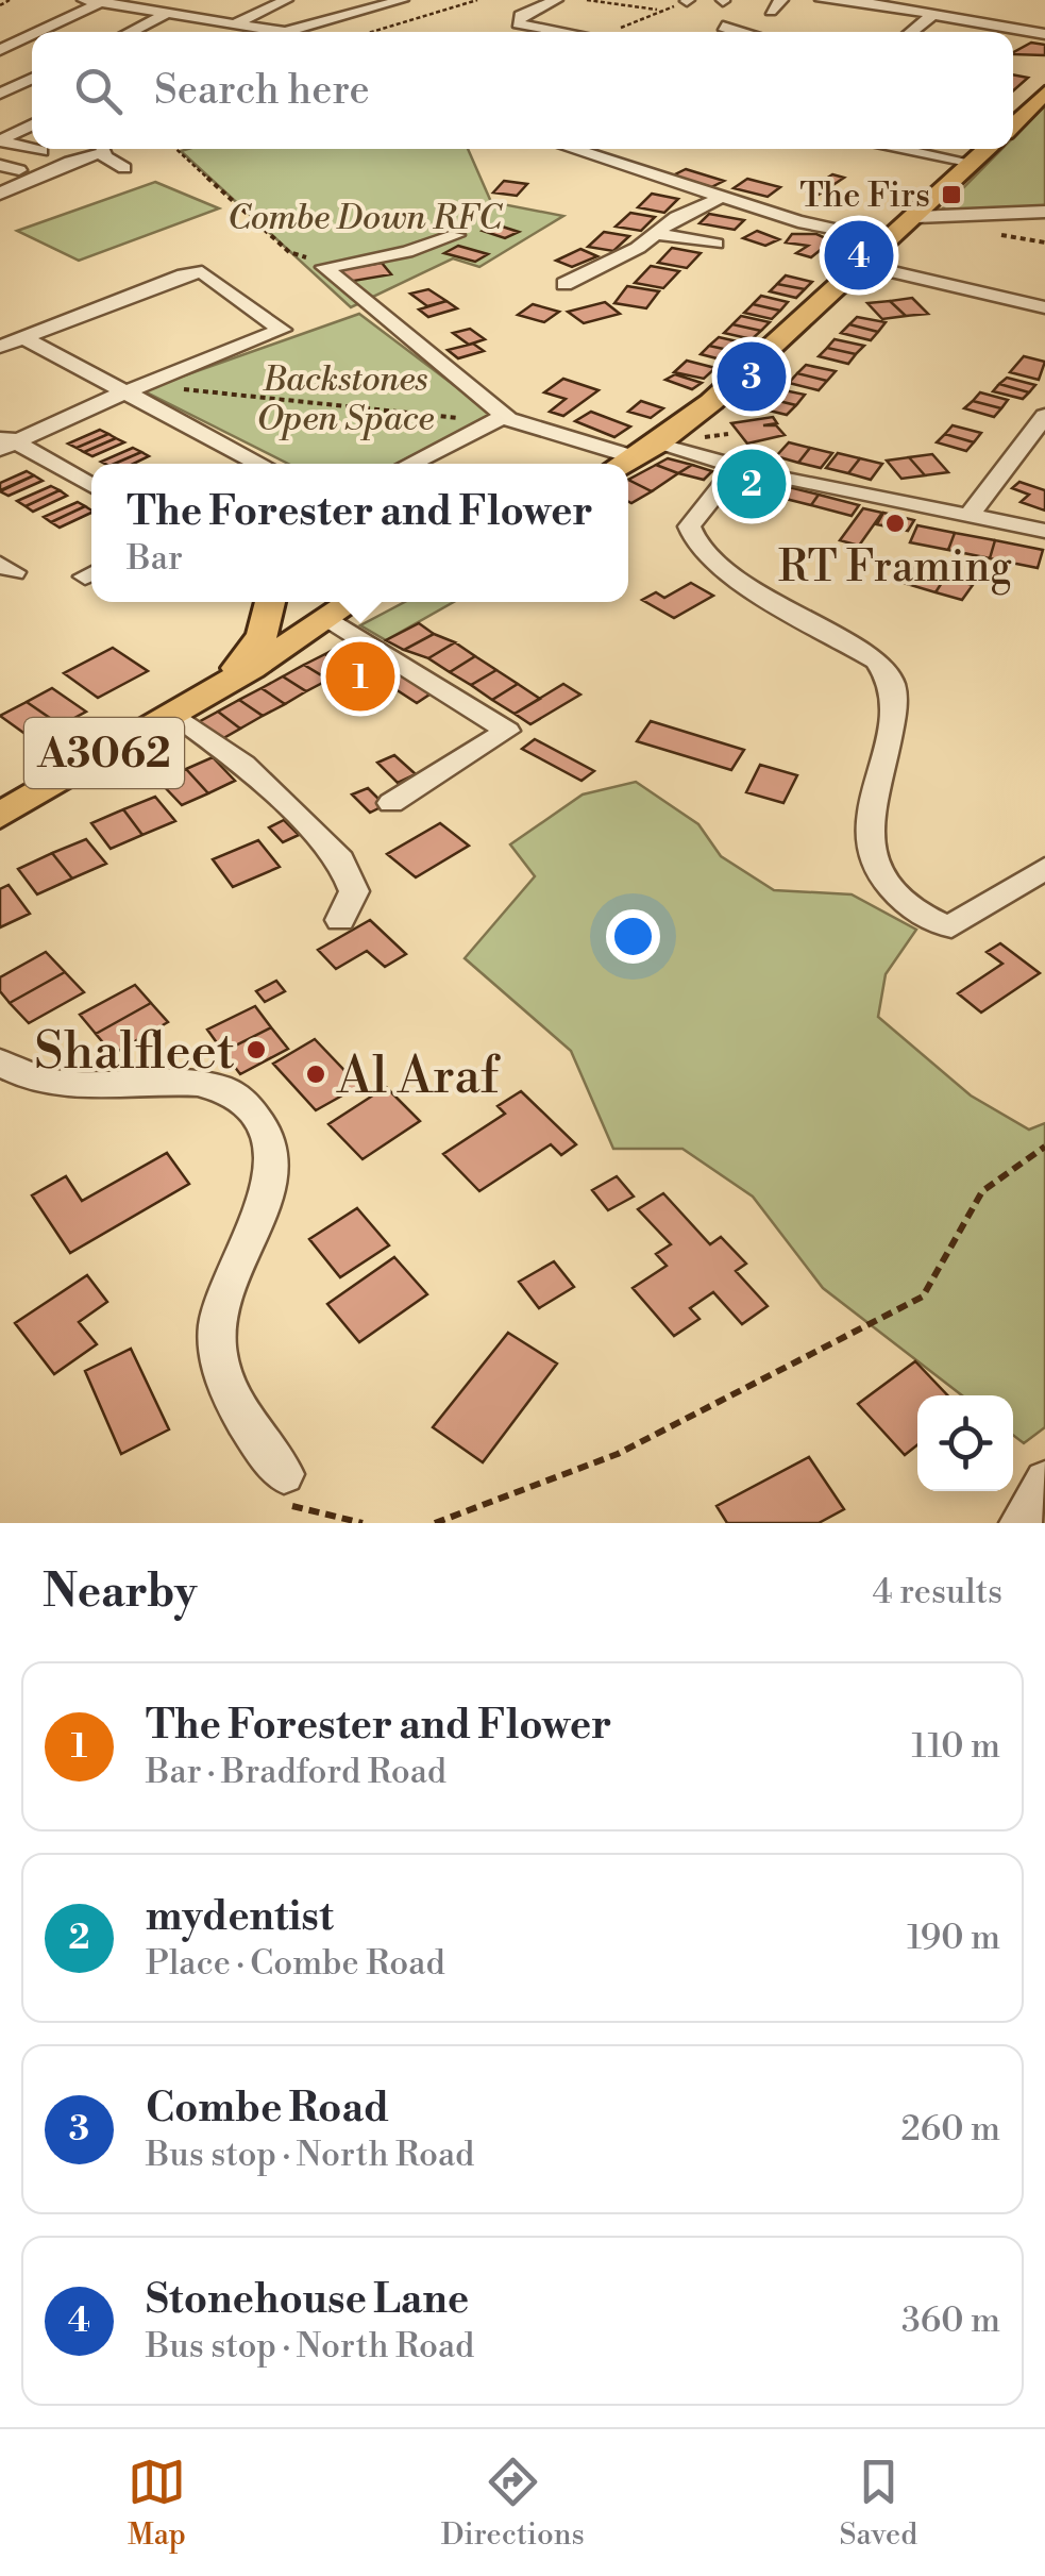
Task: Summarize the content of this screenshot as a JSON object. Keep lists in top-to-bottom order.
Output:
{
  "streets": {
    "main road": ["A3062"]
  },
  "parks": ["Combe Down RFC", "Backstones Open Space"],
  "places": {
    "transit": ["The Firs"],
    "other": ["RT Framing", "Shalfleet", "Al Araf"]
  },
  "page": {
    "search": "Search here",
    "pins": [
      "4",
      "3",
      "2",
      "1"
    ],
    "popup": ["The Forester and Flower", "Bar"],
    "heading": ["Nearby", "4 results"],
    "list": [
      {
        "mark": "1",
        "name": "The Forester and Flower",
        "note": "Bar · Bradford Road",
        "value": "110 m"
      },
      {
        "mark": "2",
        "name": "mydentist",
        "note": "Place · Combe Road",
        "value": "190 m"
      },
      {
        "mark": "3",
        "name": "Combe Road",
        "note": "Bus stop · North Road",
        "value": "260 m"
      },
      {
        "mark": "4",
        "name": "Stonehouse Lane",
        "note": "Bus stop · North Road",
        "value": "360 m"
      }
    ],
    "nav": ["Map", "Directions", "Saved"]
  }
}
